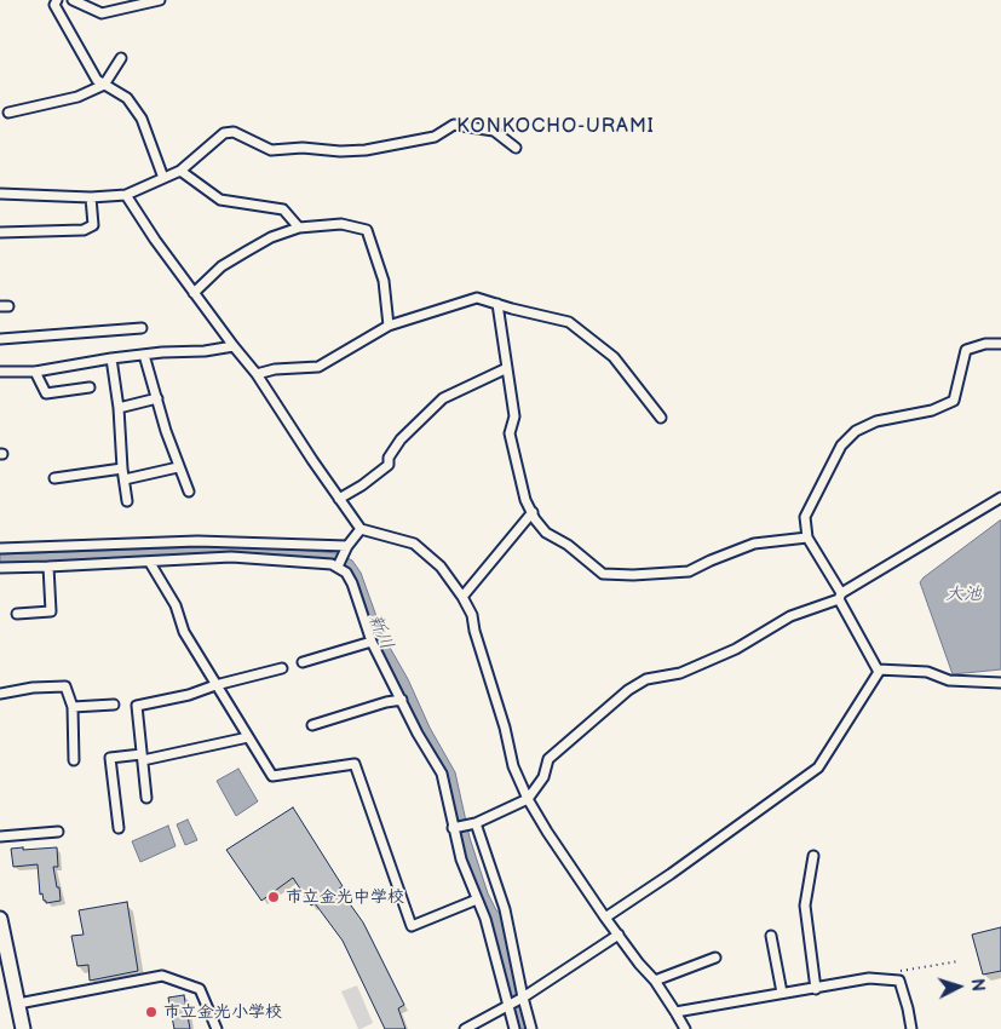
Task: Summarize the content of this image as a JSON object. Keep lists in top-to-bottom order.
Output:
{
  "districts": ["KONKOCHO-URAMI"],
  "water": ["大池", "新川"],
  "places": ["市立金光中学校", "市立金光小学校"],
  "north": "right"
}
